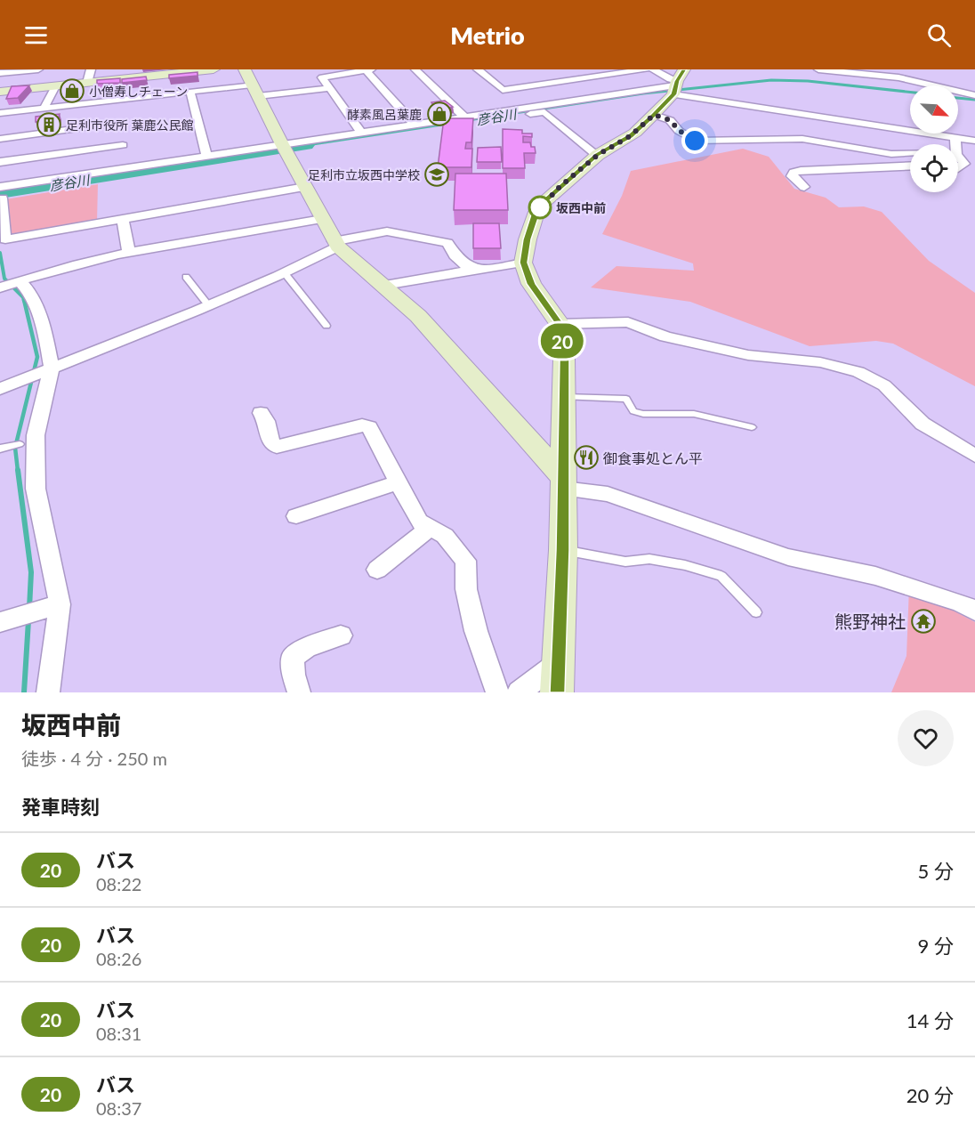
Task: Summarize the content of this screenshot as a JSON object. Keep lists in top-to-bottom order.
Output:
{
  "water": ["彦谷川"],
  "places": {
    "shop": ["小僧寿しチェーン", "酵素風呂葉鹿"],
    "building": ["足利市役所 葉鹿公民館"],
    "school or university": ["足利市立坂西中学校"],
    "other": ["坂西中前"],
    "restaurant": ["御食事処とん平"],
    "temple": ["熊野神社"]
  },
  "lines": ["bus line 20"],
  "north": "bottom right",
  "page": {
    "header": "Metrio",
    "on_map": "20",
    "heading": [
      ["坂西中前", "徒歩 · 4 分 · 250 m"],
      "発車時刻"
    ],
    "list": [
      {
        "mark": "20",
        "name": "バス",
        "note": "08:22",
        "value": "5 分"
      },
      {
        "mark": "20",
        "name": "バス",
        "note": "08:26",
        "value": "9 分"
      },
      {
        "mark": "20",
        "name": "バス",
        "note": "08:31",
        "value": "14 分"
      },
      {
        "mark": "20",
        "name": "バス",
        "note": "08:37",
        "value": "20 分"
      }
    ]
  }
}
